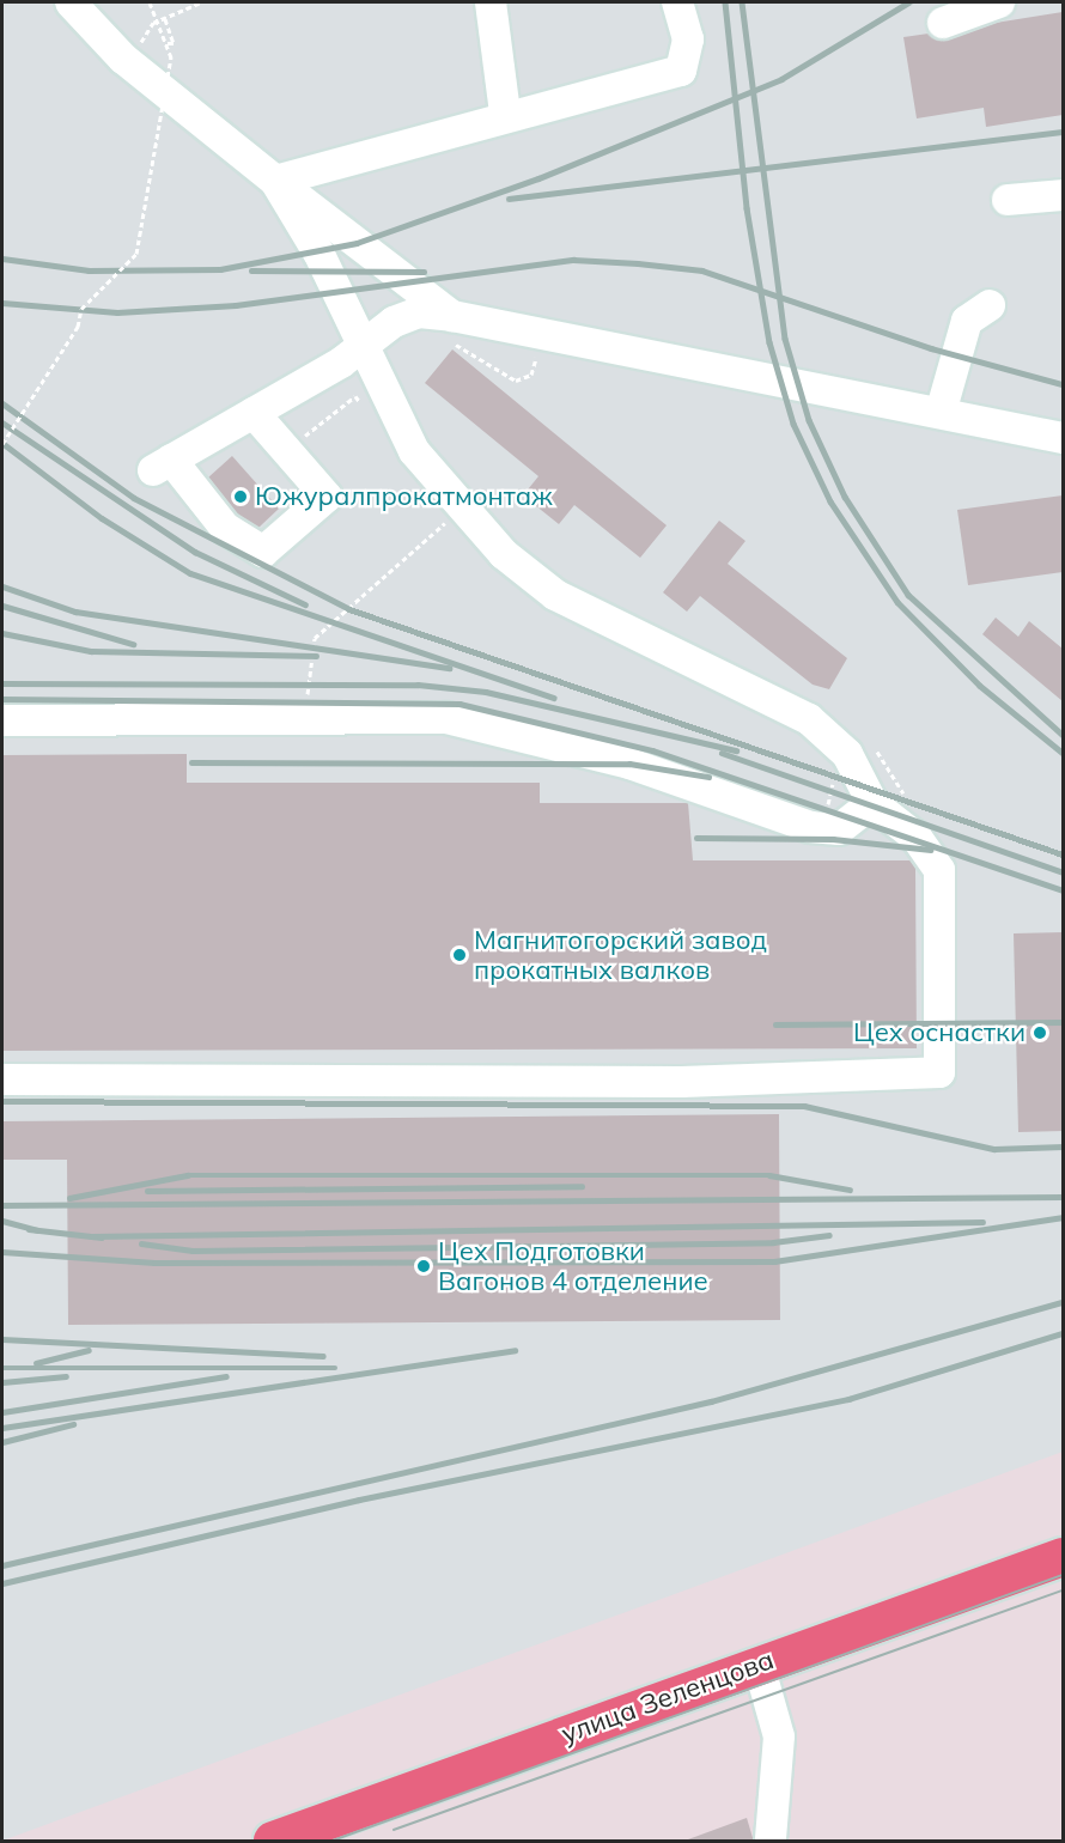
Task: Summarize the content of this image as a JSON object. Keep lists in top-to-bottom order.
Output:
{
  "streets": {
    "main road": ["улица Зеленцова"]
  },
  "places": [
    "Южуралпрокатмонтаж",
    "Магнитогорский завод прокатных валков",
    "Цех оснастки",
    "Цех Подготовки Вагонов 4 отделение"
  ]
}
